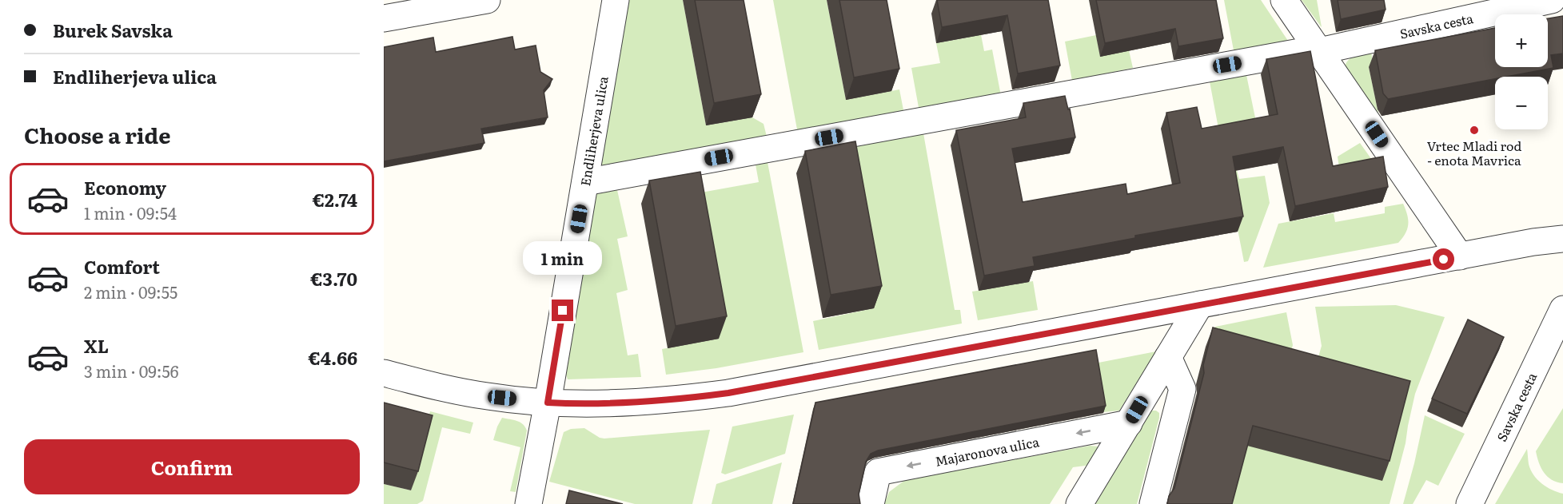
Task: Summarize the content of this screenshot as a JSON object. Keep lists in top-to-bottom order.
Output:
{
  "streets": {
    "street": ["Savska cesta", "Endliherjeva ulica", "Majaronova ulica"]
  },
  "crossings": [
    ["Savska cesta", "Endliherjeva ulica"]
  ],
  "places": ["Vrtec Mladi rod - enota Mavrica"],
  "page": {
    "banner": ["Burek Savska", "Endliherjeva ulica"],
    "map_buttons": ["+", "−"],
    "heading": "Choose a ride",
    "list": [
      {
        "name": "Economy",
        "note": "1 min · 09:54",
        "value": "€2.74"
      },
      {
        "name": "Comfort",
        "note": "2 min · 09:55",
        "value": "€3.70"
      },
      {
        "name": "XL",
        "note": "3 min · 09:56",
        "value": "€4.66"
      }
    ],
    "bubble": "1 min",
    "buttons": "Confirm"
  }
}
